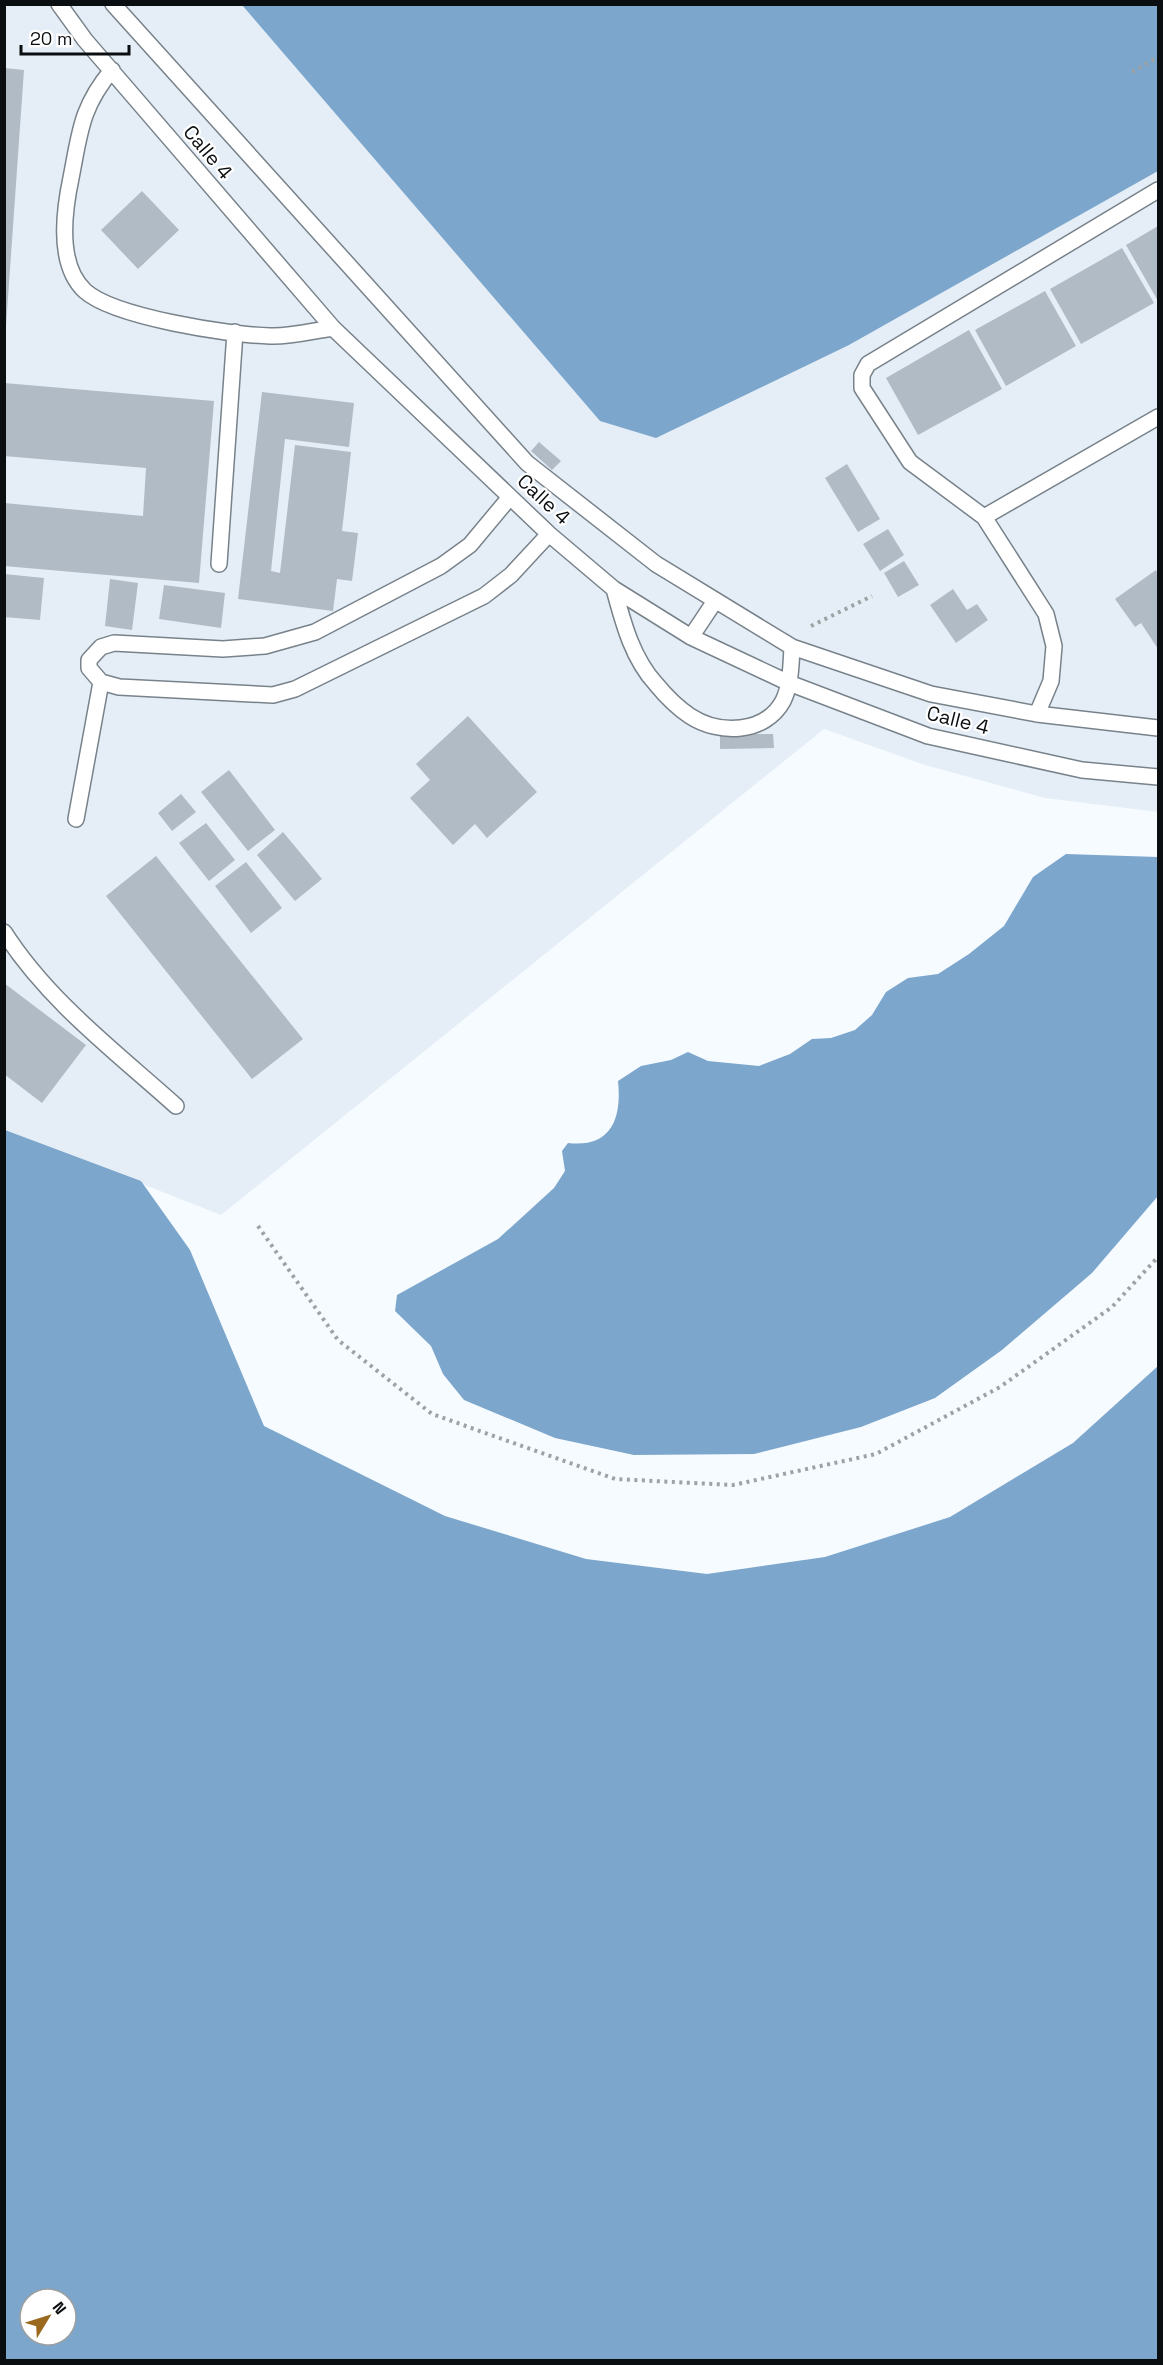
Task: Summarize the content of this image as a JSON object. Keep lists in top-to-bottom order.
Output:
{
  "streets": {
    "lane": ["Calle 4"]
  },
  "scale_bar": "20 m",
  "north": "top right"
}
